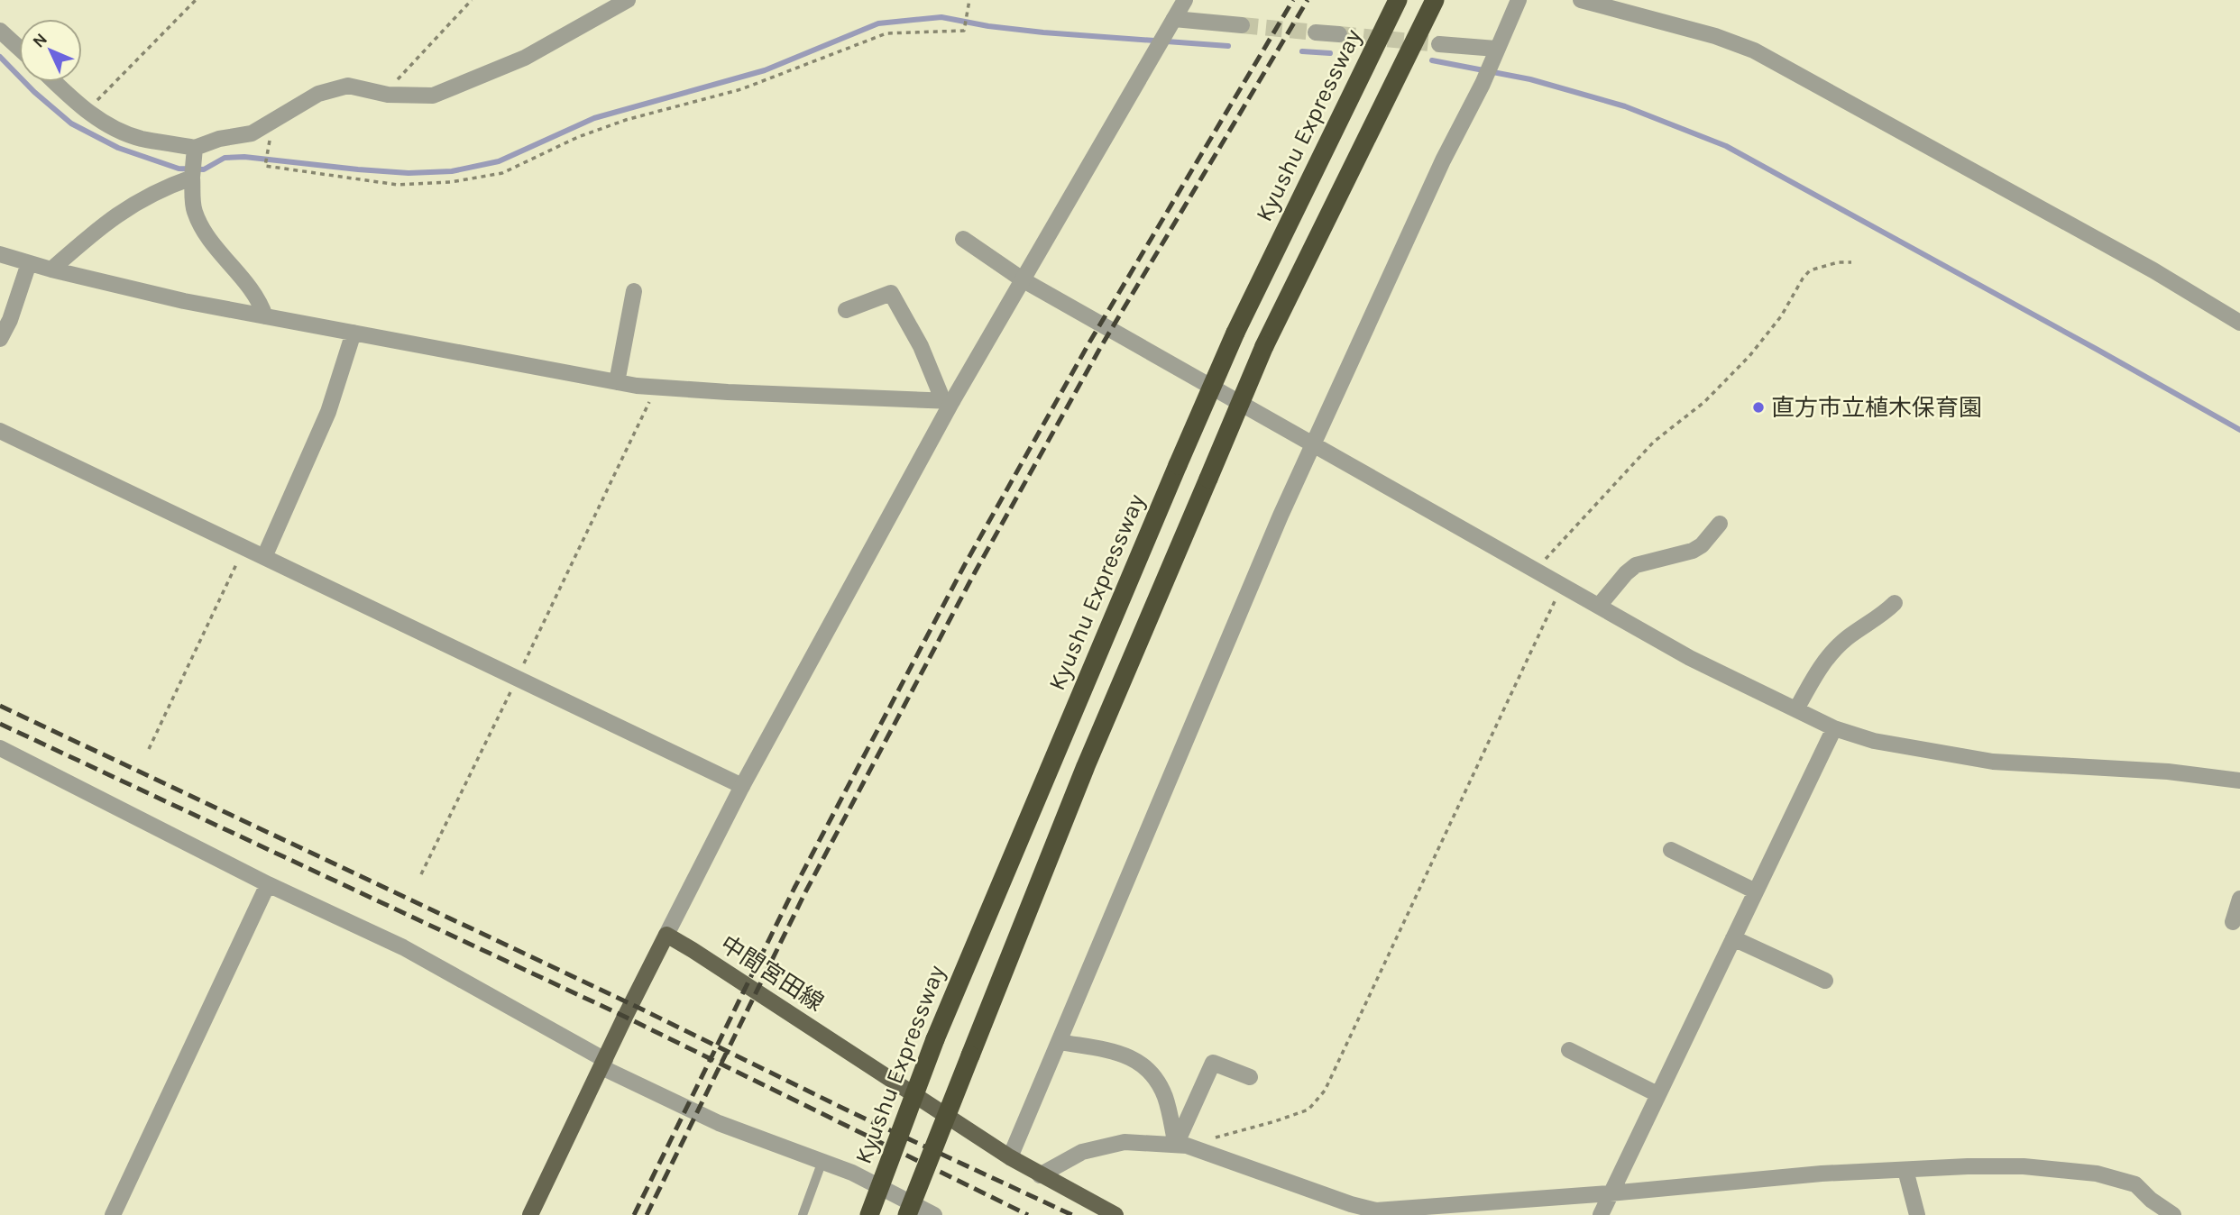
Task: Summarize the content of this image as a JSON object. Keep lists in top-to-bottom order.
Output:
{
  "streets": {
    "highway": ["Kyushu Expressway"],
    "main road": ["中間宮田線"]
  },
  "places": ["直方市立植木保育園"],
  "north": "top left"
}
